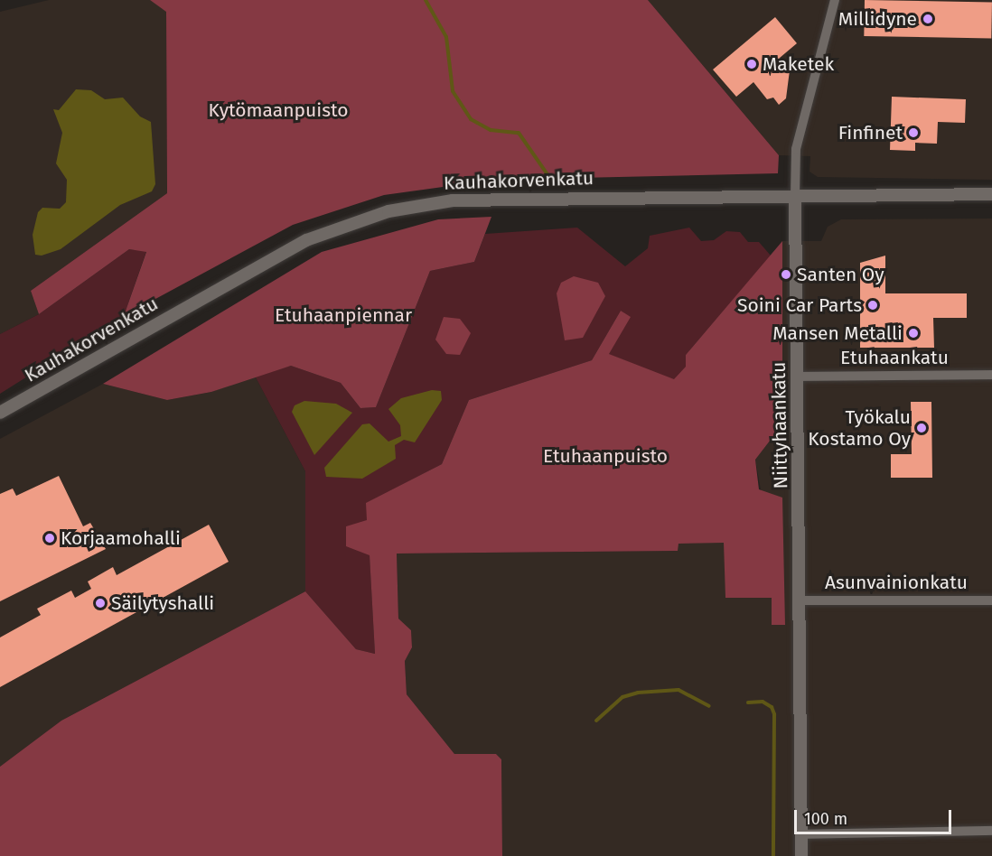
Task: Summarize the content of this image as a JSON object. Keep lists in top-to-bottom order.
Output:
{
  "streets": {
    "street": [
      "Kauhakorvenkatu",
      "Etuhaankatu",
      "Niittyhaankatu",
      "Asunvainionkatu"
    ]
  },
  "crossings": [
    ["Kauhakorvenkatu", "Niittyhaankatu"],
    ["Etuhaankatu", "Niittyhaankatu"],
    ["Niittyhaankatu", "Asunvainionkatu"]
  ],
  "parks": ["Kytömaanpuisto", "Etuhaanpiennar", "Etuhaanpuisto"],
  "places": [
    "Millidyne",
    "Maketek",
    "Finfinet",
    "Santen Oy",
    "Soini Car Parts",
    "Mansen Metalli",
    "Työkalu Kostamo Oy",
    "Korjaamohalli",
    "Säilytyshalli"
  ],
  "scale_bar": "100 m"
}
